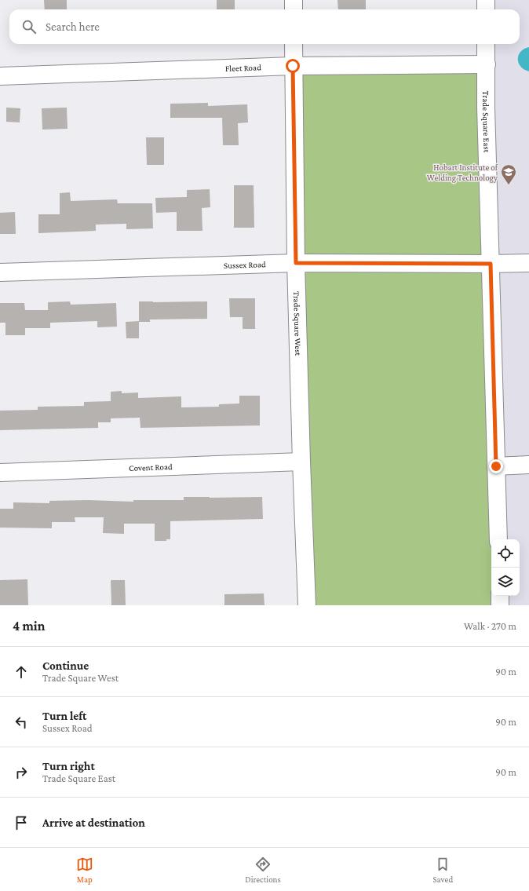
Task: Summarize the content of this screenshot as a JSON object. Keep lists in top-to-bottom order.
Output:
{
  "streets": {
    "street": [
      "Fleet Road",
      "Trade Square East",
      "Sussex Road",
      "Trade Square West",
      "Covent Road"
    ]
  },
  "crossings": [
    ["Fleet Road", "Trade Square East"],
    ["Fleet Road", "Trade Square West"],
    ["Trade Square East", "Sussex Road"],
    ["Sussex Road", "Trade Square West"],
    ["Trade Square West", "Covent Road"]
  ],
  "places": {
    "school or university": ["Hobart Institute of Welding Technology"]
  },
  "page": {
    "search": "Search here",
    "heading": ["4 min", "Walk · 270 m"],
    "list": [
      ["Continue", "Trade Square West", "90 m"],
      ["Turn left", "Sussex Road", "90 m"],
      ["Turn right", "Trade Square East", "90 m"],
      "Arrive at destination"
    ],
    "nav": ["Map", "Directions", "Saved"]
  }
}
